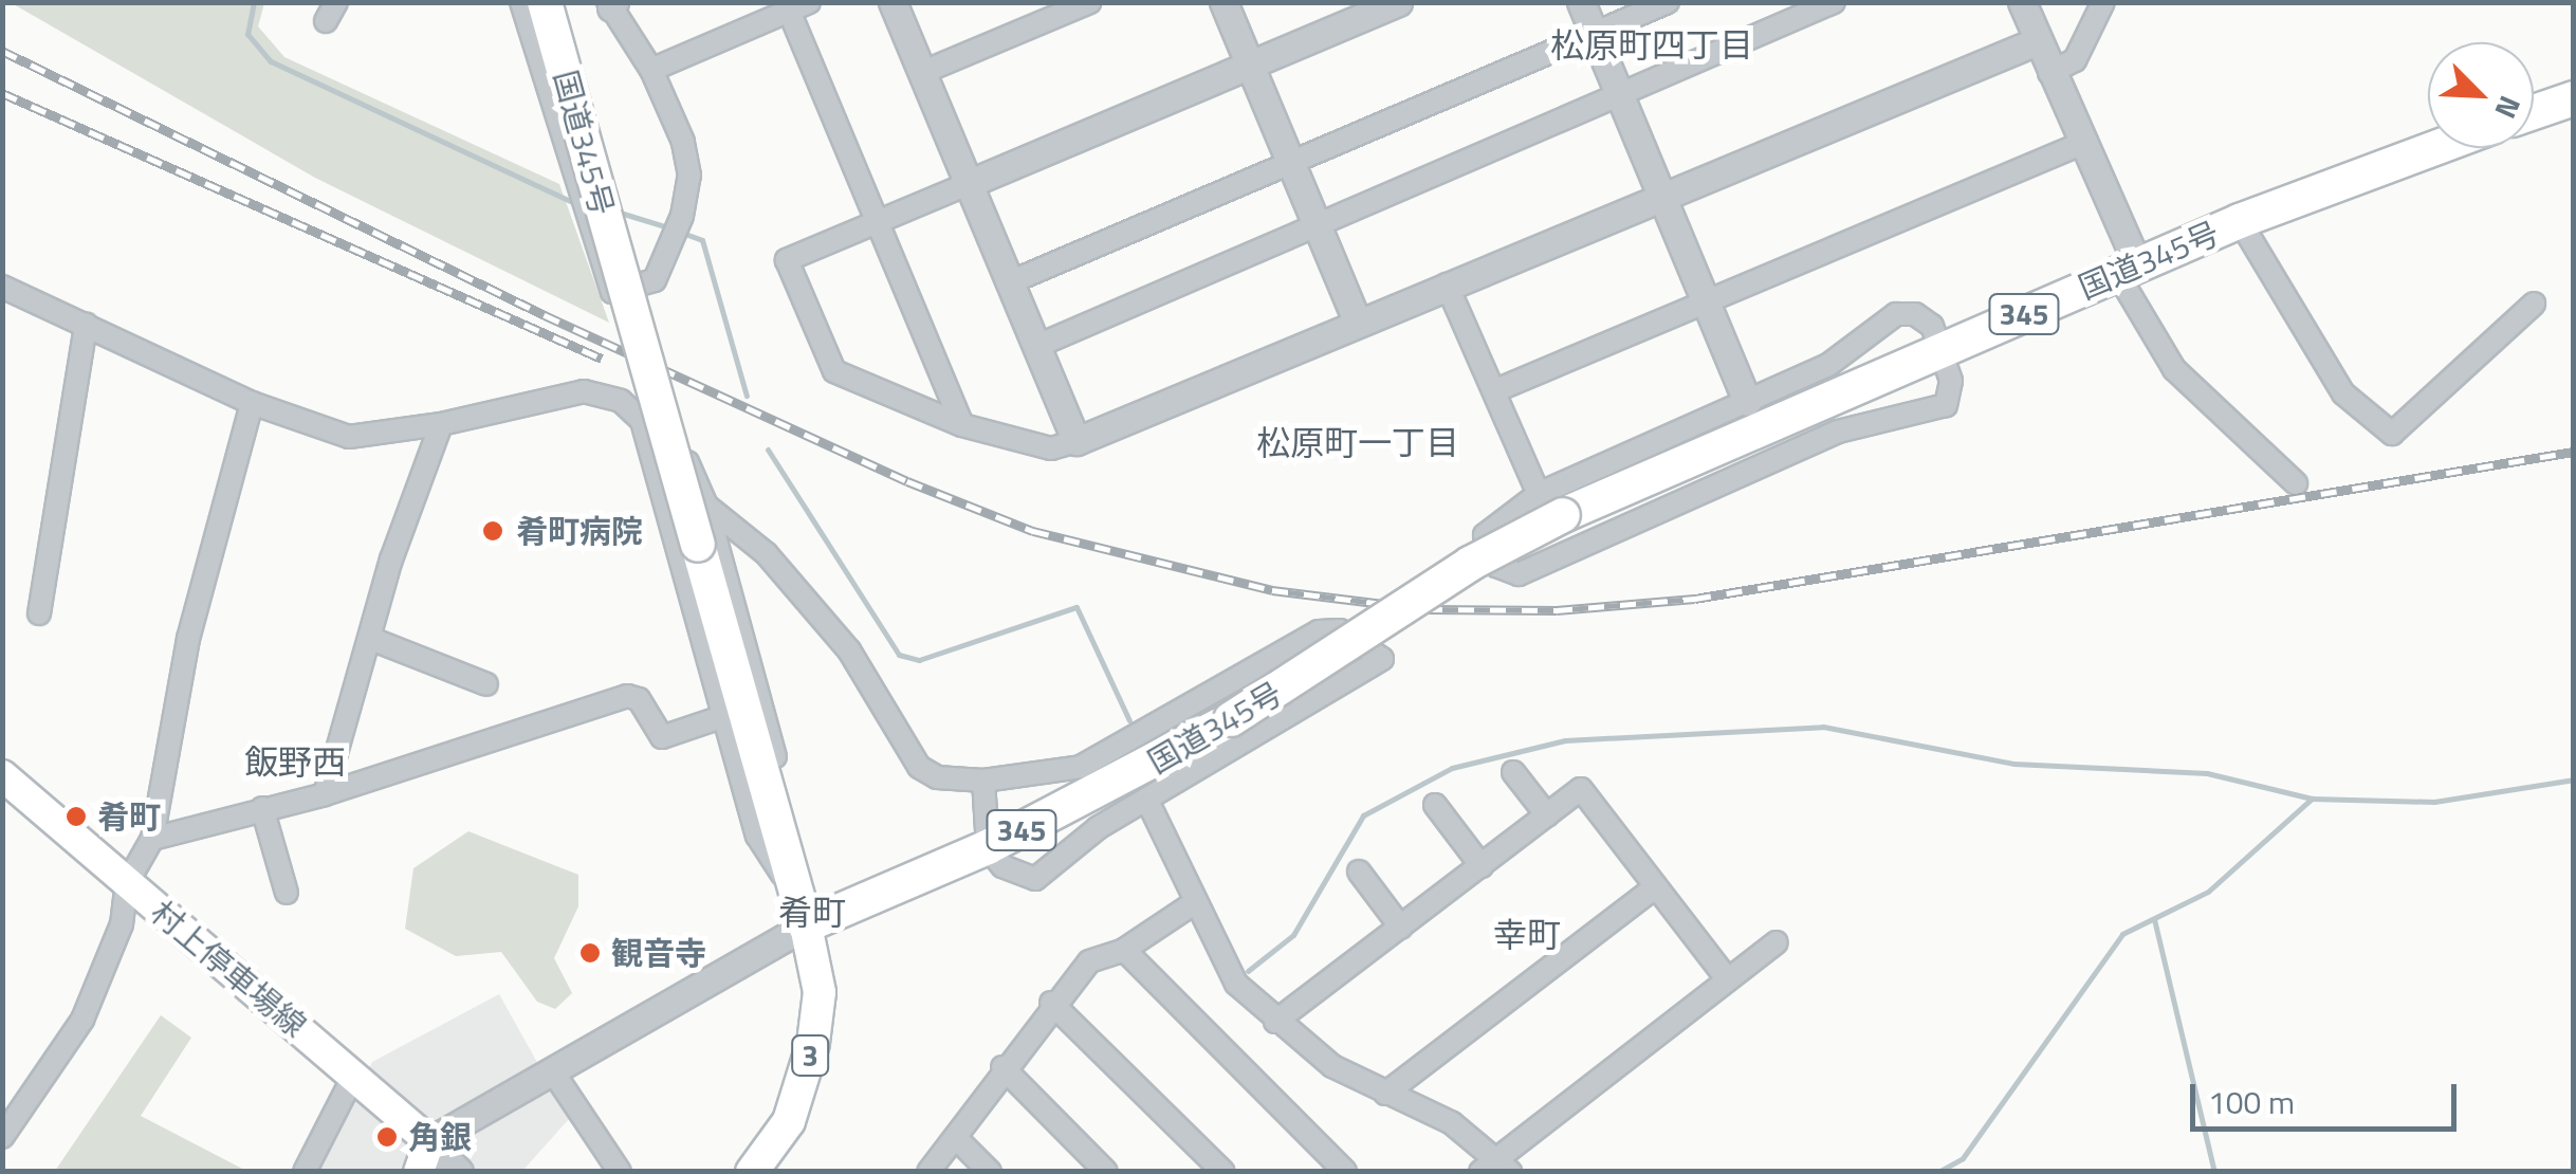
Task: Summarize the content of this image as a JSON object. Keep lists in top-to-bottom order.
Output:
{
  "streets": {
    "highway": ["国道345号", "345"],
    "main road": ["村上停車場線", "3"]
  },
  "crossings": [
    ["国道345号", "3"]
  ],
  "districts": [
    "松原町四丁目",
    "松原町一丁目",
    "飯野西",
    "肴町",
    "幸町"
  ],
  "places": [
    "肴町病院",
    "肴町",
    "観音寺",
    "角銀"
  ],
  "scale_bar": "100 m",
  "north": "bottom right"
}
